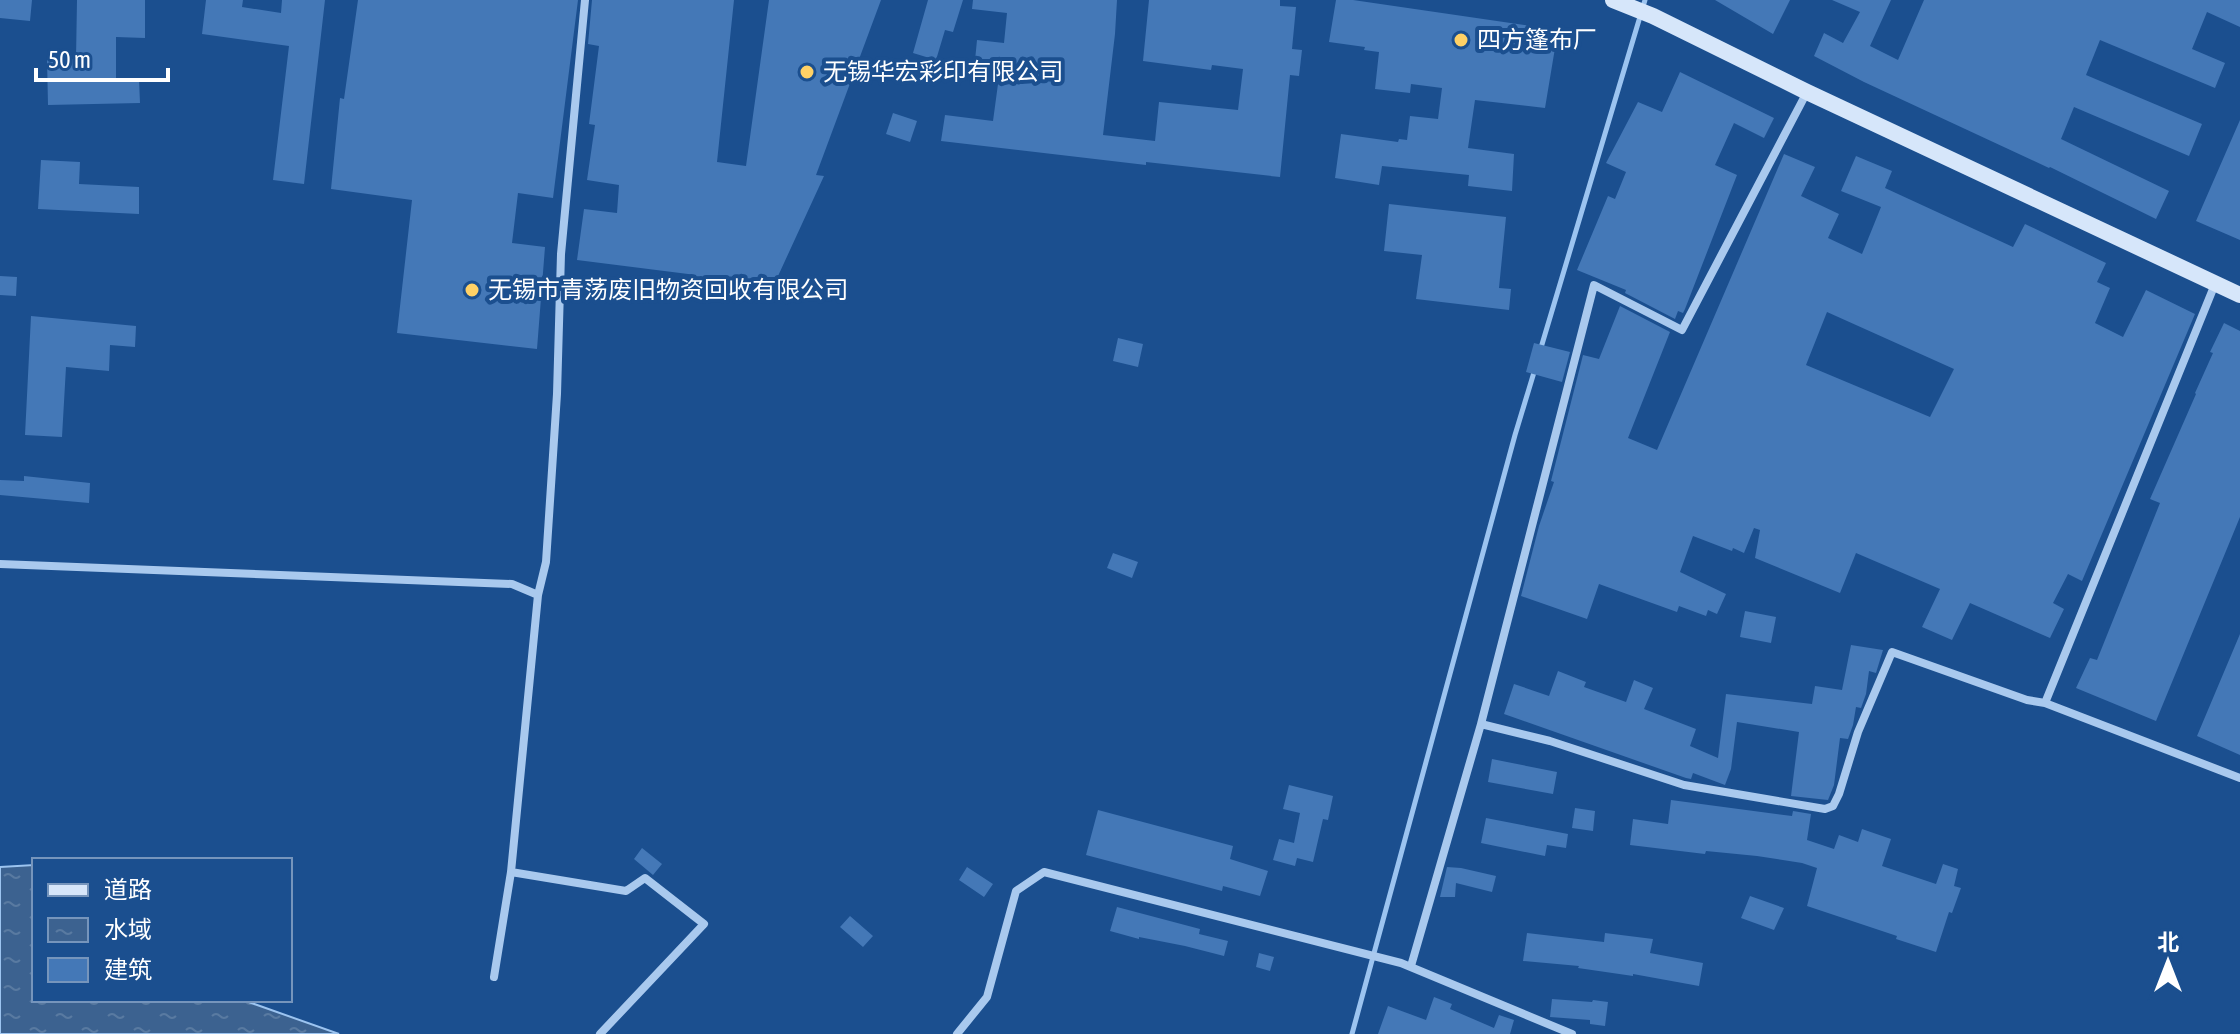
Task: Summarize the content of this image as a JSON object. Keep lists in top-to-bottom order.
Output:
{
  "places": ["四方篷布厂", "无锡华宏彩印有限公司", "无锡市青荡废旧物资回收有限公司"],
  "legend": ["道路", "水域", "建筑"],
  "scale_bar": "50 m",
  "north": "top"
}
